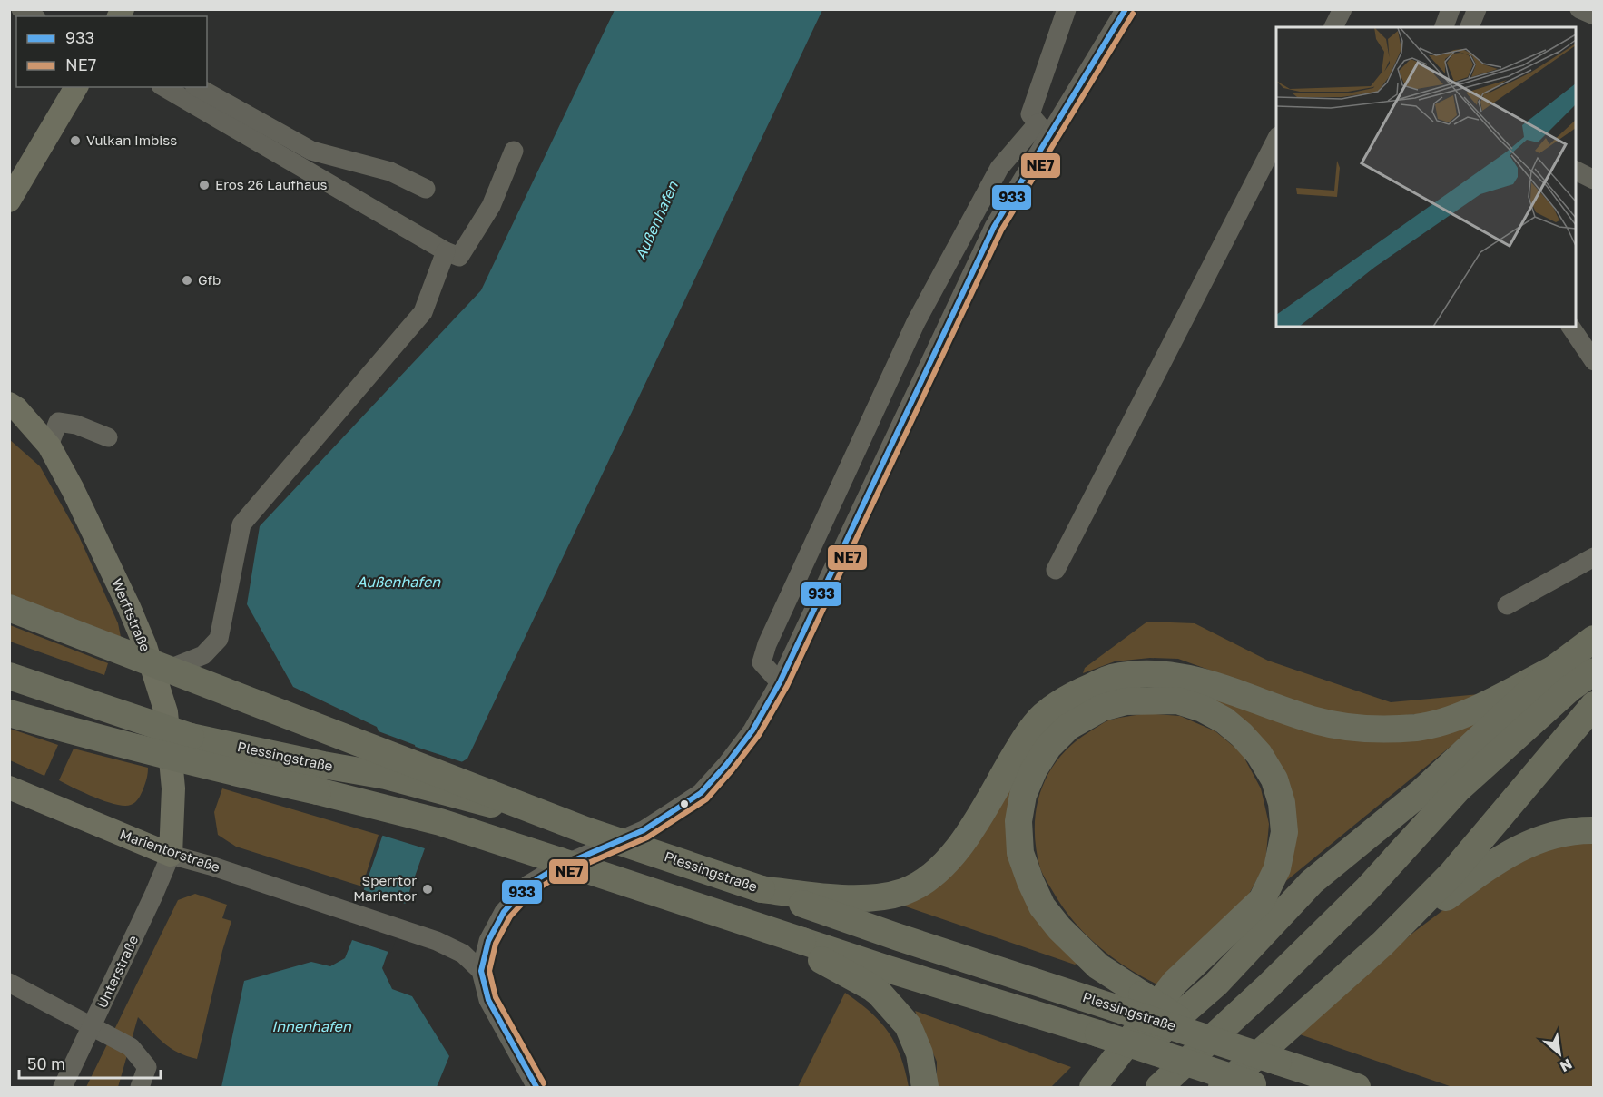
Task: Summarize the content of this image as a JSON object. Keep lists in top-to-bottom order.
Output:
{
  "streets": {
    "highway": ["Plessingstraße"],
    "main road": ["Werftstraße", "Marientorstraße"],
    "street": ["Unterstraße"]
  },
  "crossings": [
    ["Werftstraße", "Marientorstraße"],
    ["Werftstraße", "Unterstraße"],
    ["Marientorstraße", "Unterstraße"]
  ],
  "water": ["Außenhafen", "Innenhafen"],
  "places": [
    "Vulkan Imbiss",
    "Eros 26 Laufhaus",
    "Gfb",
    "Sperrtor Marientor"
  ],
  "lines": ["transit line 933", "transit line NE7"],
  "legend": ["933", "NE7"],
  "scale_bar": "50 m",
  "north": "bottom right"
}
